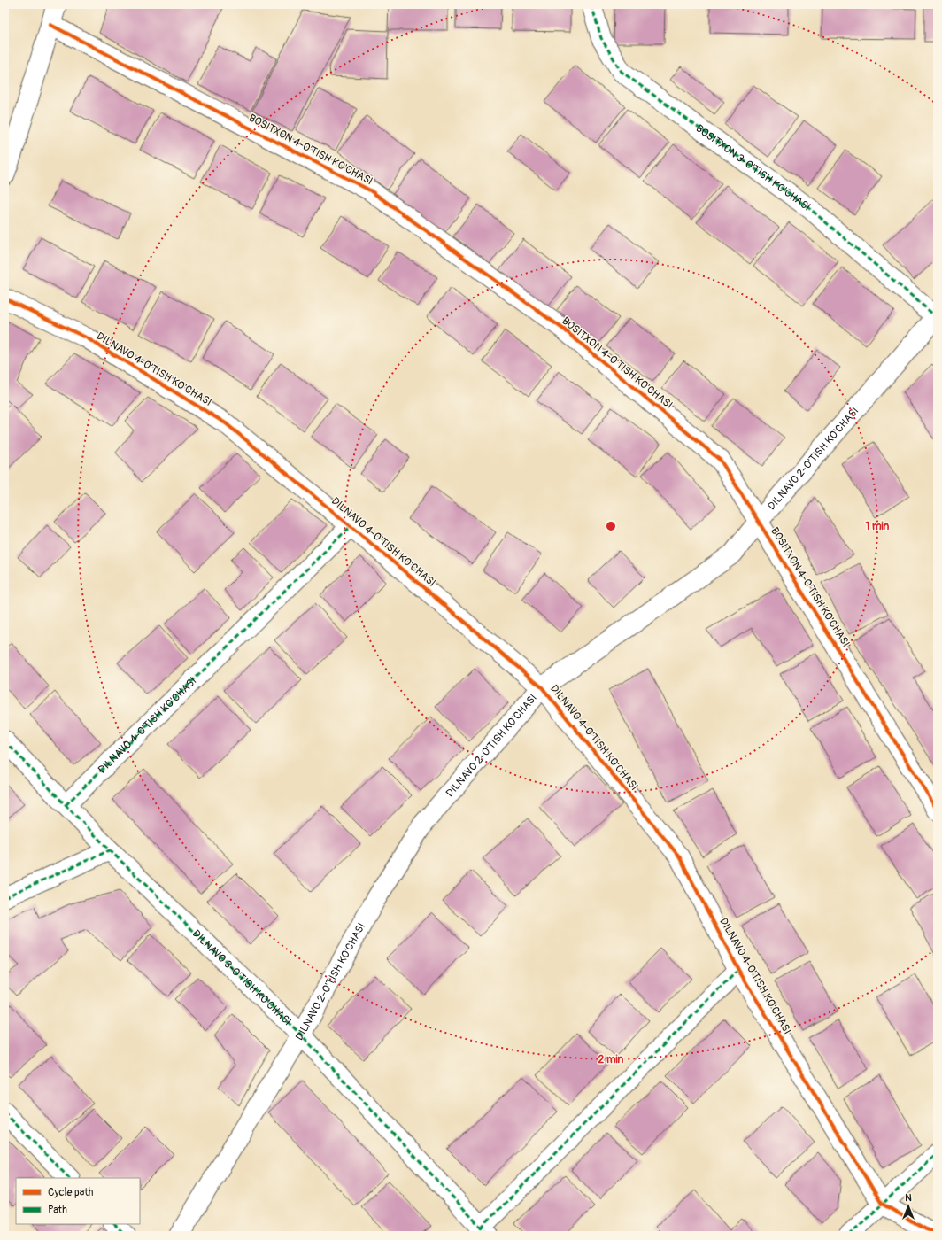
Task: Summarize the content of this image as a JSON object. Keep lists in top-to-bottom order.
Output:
{
  "streets": {
    "street": [
      "BOSITXON 4-O'TISH KO'CHASI",
      "BOSITXON 3-O'TISH KO'CHASI",
      "DILNAVO 4-O'TISH KO'CHASI",
      "DILNAVO 2-O'TISH KO'CHASI",
      "DILNAVO 3-O'TISH KO'CHASI"
    ]
  },
  "crossings": [
    ["BOSITXON 4-O'TISH KO'CHASI", "DILNAVO 2-O'TISH KO'CHASI"],
    ["BOSITXON 3-O'TISH KO'CHASI", "DILNAVO 2-O'TISH KO'CHASI"],
    ["DILNAVO 4-O'TISH KO'CHASI", "DILNAVO 2-O'TISH KO'CHASI"],
    ["DILNAVO 4-O'TISH KO'CHASI", "DILNAVO 3-O'TISH KO'CHASI"],
    ["DILNAVO 2-O'TISH KO'CHASI", "DILNAVO 3-O'TISH KO'CHASI"]
  ],
  "legend": ["Cycle path", "Path"],
  "north": "top",
  "rings": ["1 min", "2 min"]
}
